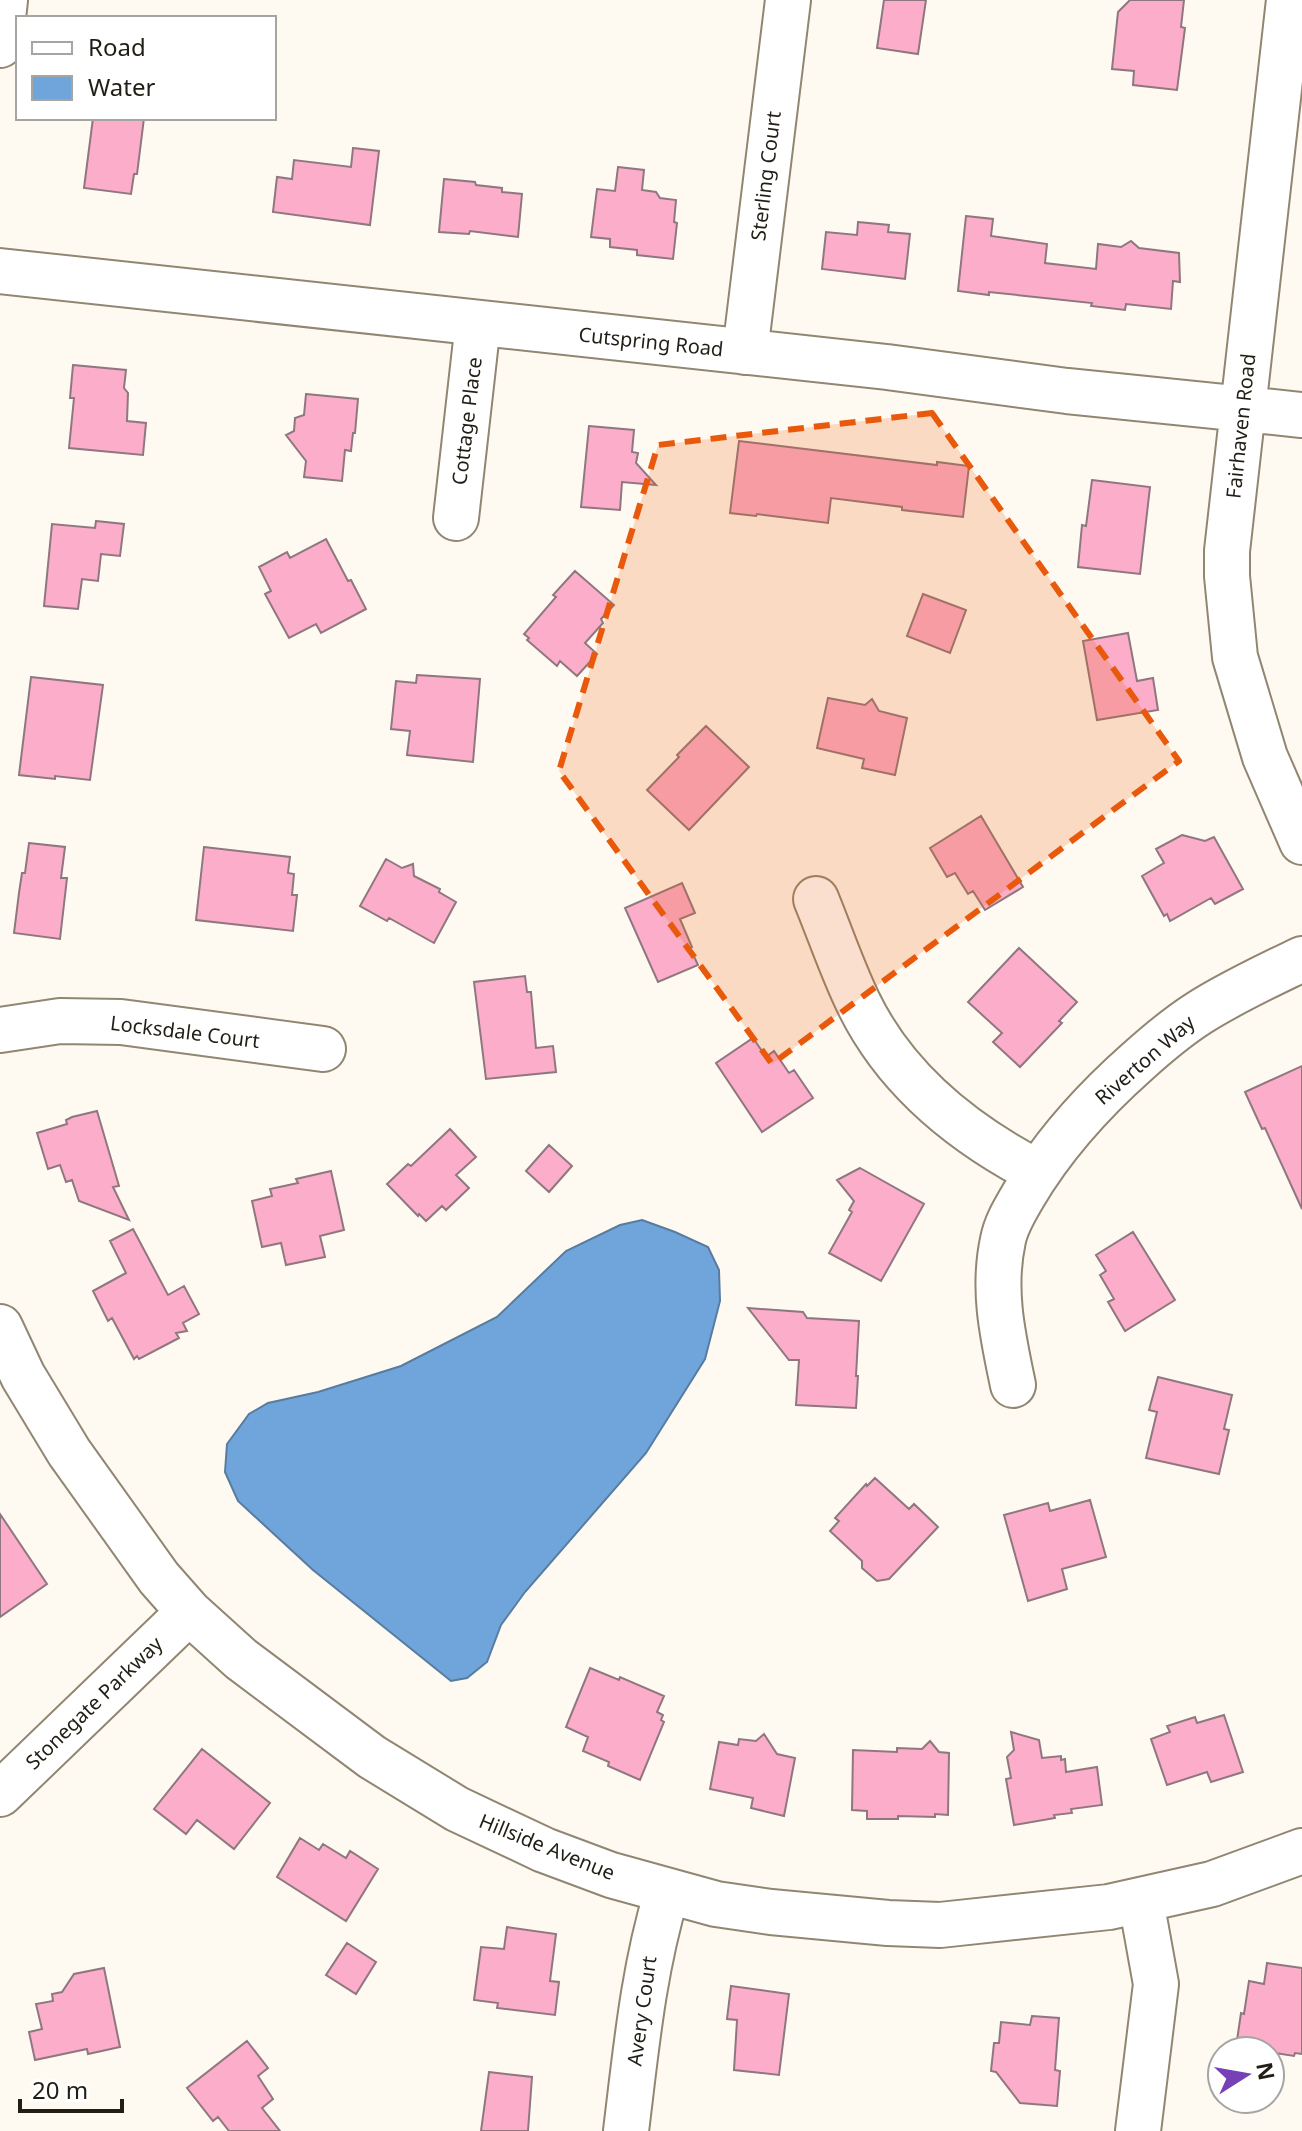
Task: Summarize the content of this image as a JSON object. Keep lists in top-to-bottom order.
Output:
{
  "streets": {
    "street": [
      "Sterling Court",
      "Cutspring Road",
      "Cottage Place",
      "Fairhaven Road",
      "Locksdale Court",
      "Riverton Way",
      "Stonegate Parkway",
      "Hillside Avenue",
      "Avery Court"
    ]
  },
  "crossings": [
    ["Sterling Court", "Cutspring Road"],
    ["Cutspring Road", "Cottage Place"],
    ["Cutspring Road", "Fairhaven Road"],
    ["Stonegate Parkway", "Hillside Avenue"],
    ["Hillside Avenue", "Avery Court"]
  ],
  "legend": ["Road", "Water"],
  "scale_bar": "20 m",
  "north": "right"
}
